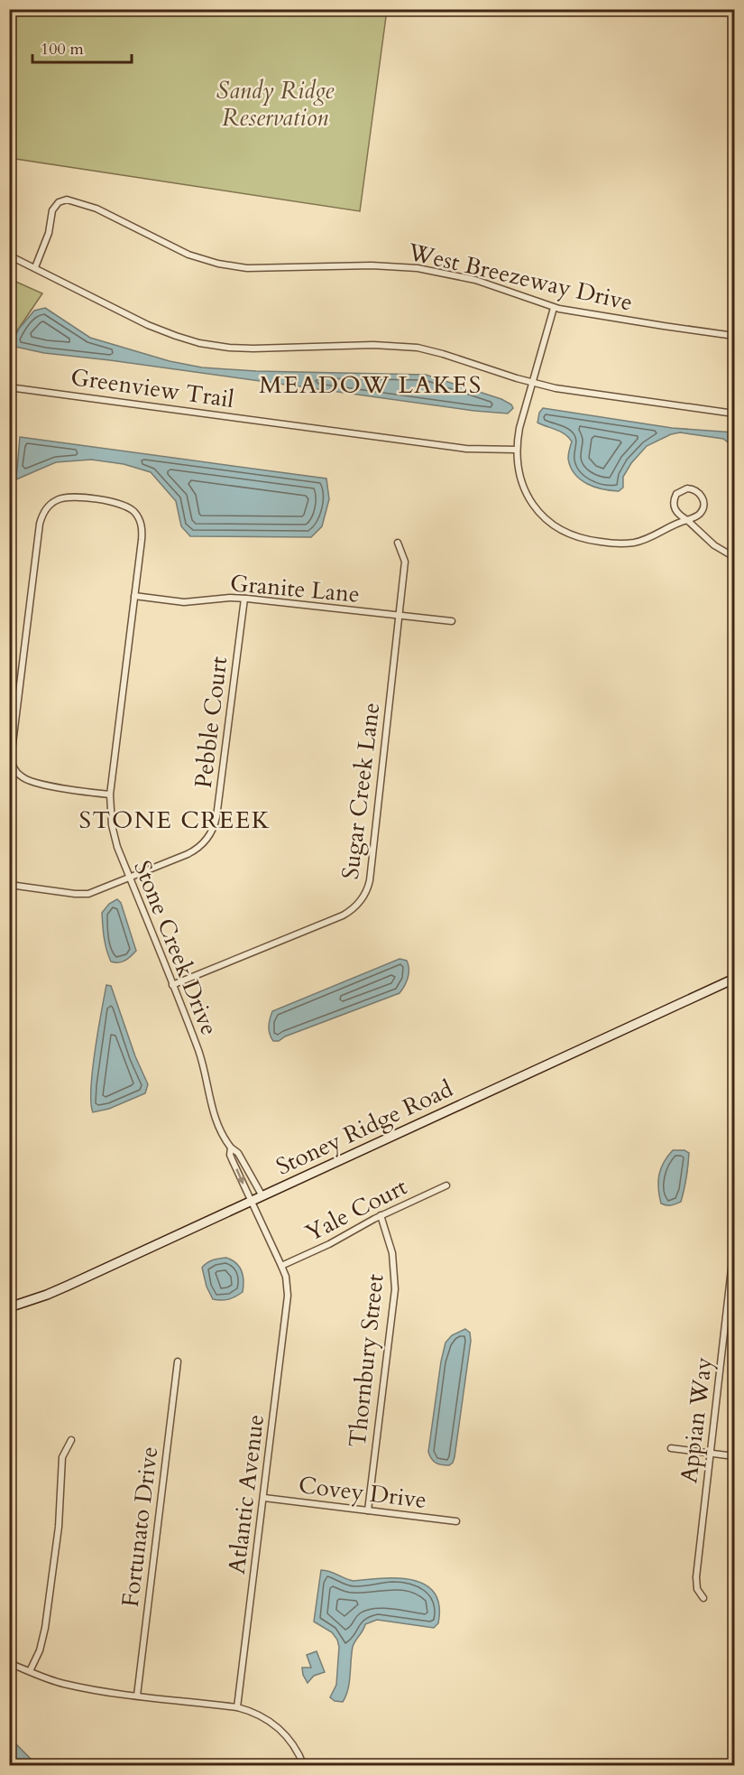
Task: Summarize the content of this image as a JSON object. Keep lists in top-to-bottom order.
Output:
{
  "streets": {
    "street": [
      "West Breezeway Drive",
      "Greenview Trail",
      "Granite Lane",
      "Pebble Court",
      "Sugar Creek Lane",
      "Stone Creek Drive",
      "Stoney Ridge Road",
      "Yale Court",
      "Thornbury Street",
      "Appian Way",
      "Covey Drive",
      "Atlantic Avenue",
      "Fortunato Drive"
    ]
  },
  "crossings": [
    ["Granite Lane", "Pebble Court"],
    ["Granite Lane", "Sugar Creek Lane"],
    ["Granite Lane", "Stone Creek Drive"],
    ["Pebble Court", "Stone Creek Drive"],
    ["Sugar Creek Lane", "Stone Creek Drive"],
    ["Stone Creek Drive", "Stoney Ridge Road"],
    ["Stone Creek Drive", "Atlantic Avenue"],
    ["Stoney Ridge Road", "Atlantic Avenue"],
    ["Yale Court", "Thornbury Street"],
    ["Yale Court", "Atlantic Avenue"],
    ["Thornbury Street", "Covey Drive"],
    ["Covey Drive", "Atlantic Avenue"]
  ],
  "districts": ["MEADOW LAKES", "STONE CREEK"],
  "parks": ["Sandy Ridge Reservation"],
  "scale_bar": "100 m"
}
